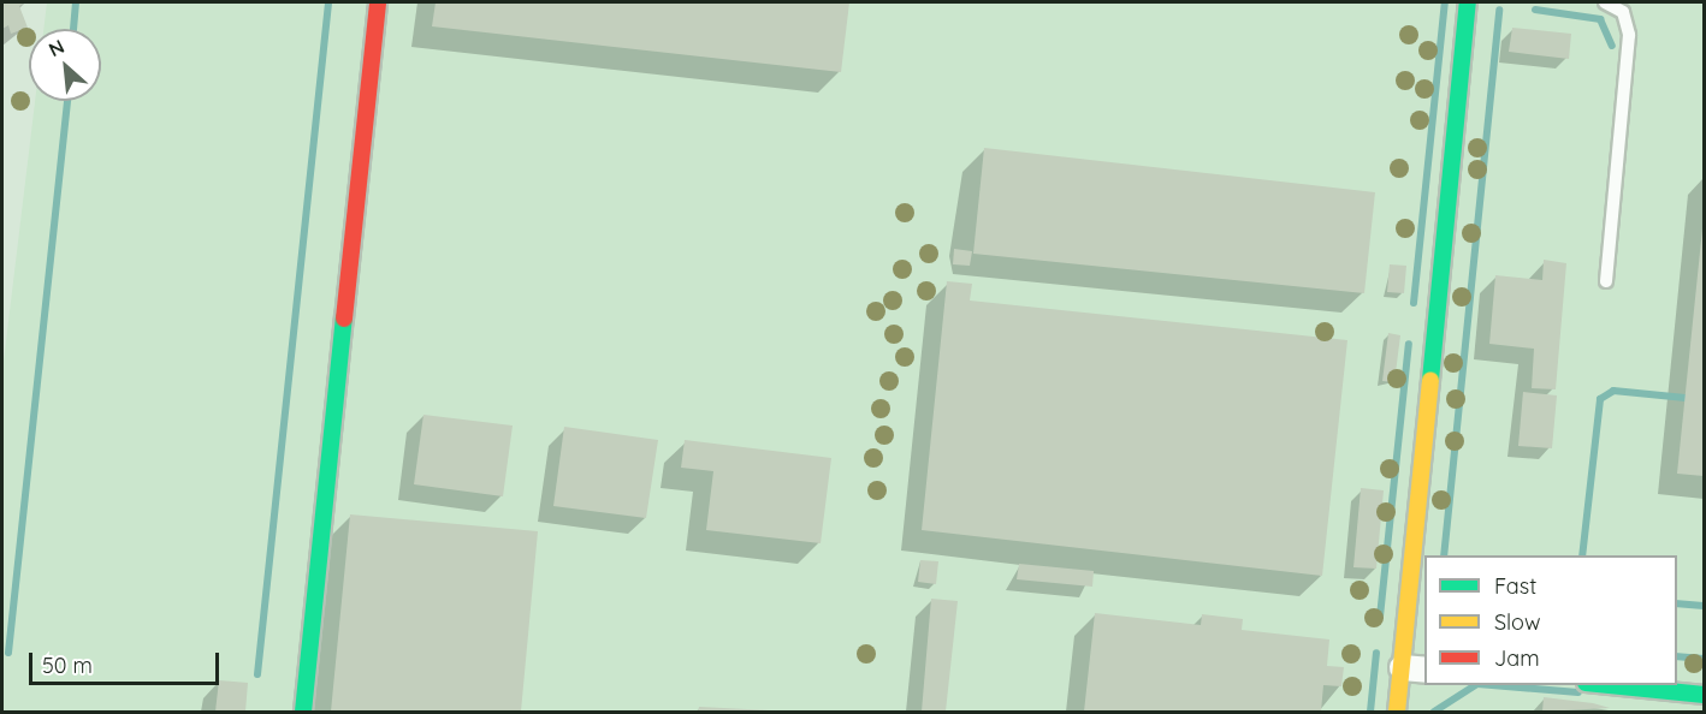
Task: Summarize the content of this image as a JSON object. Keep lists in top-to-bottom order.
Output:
{
  "legend": ["Fast", "Slow", "Jam"],
  "scale_bar": "50 m",
  "north": "top left"
}
